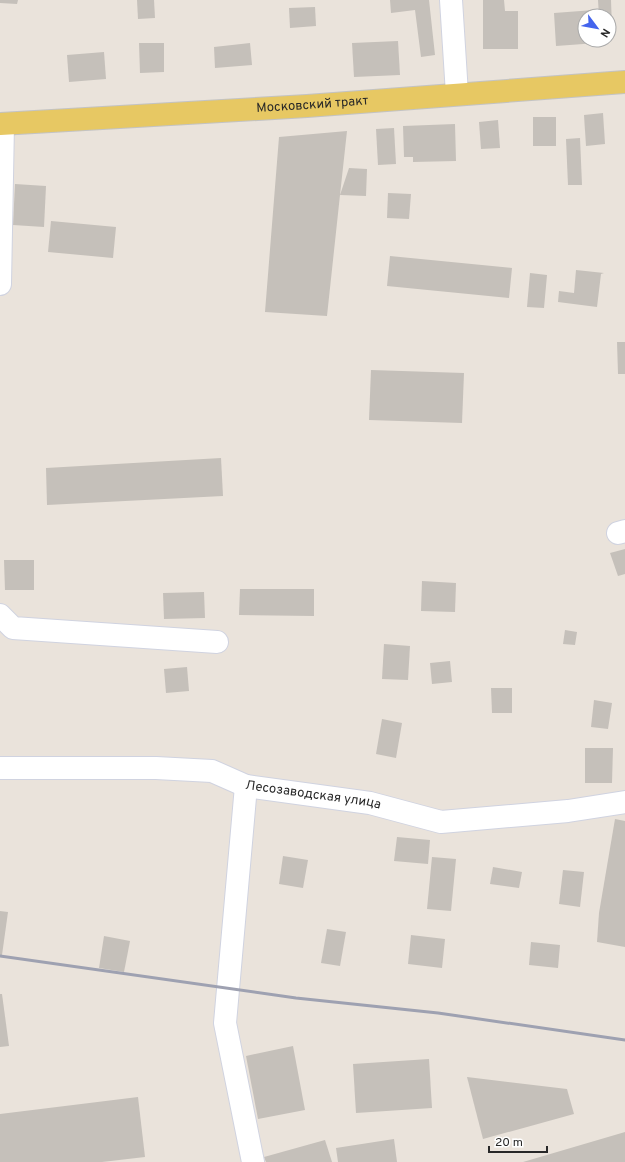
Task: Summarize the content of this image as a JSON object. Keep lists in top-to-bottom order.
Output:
{
  "streets": {
    "main road": ["Московский тракт"],
    "street": ["Лесозаводская улица"]
  },
  "scale_bar": "20 m",
  "north": "bottom right"
}
